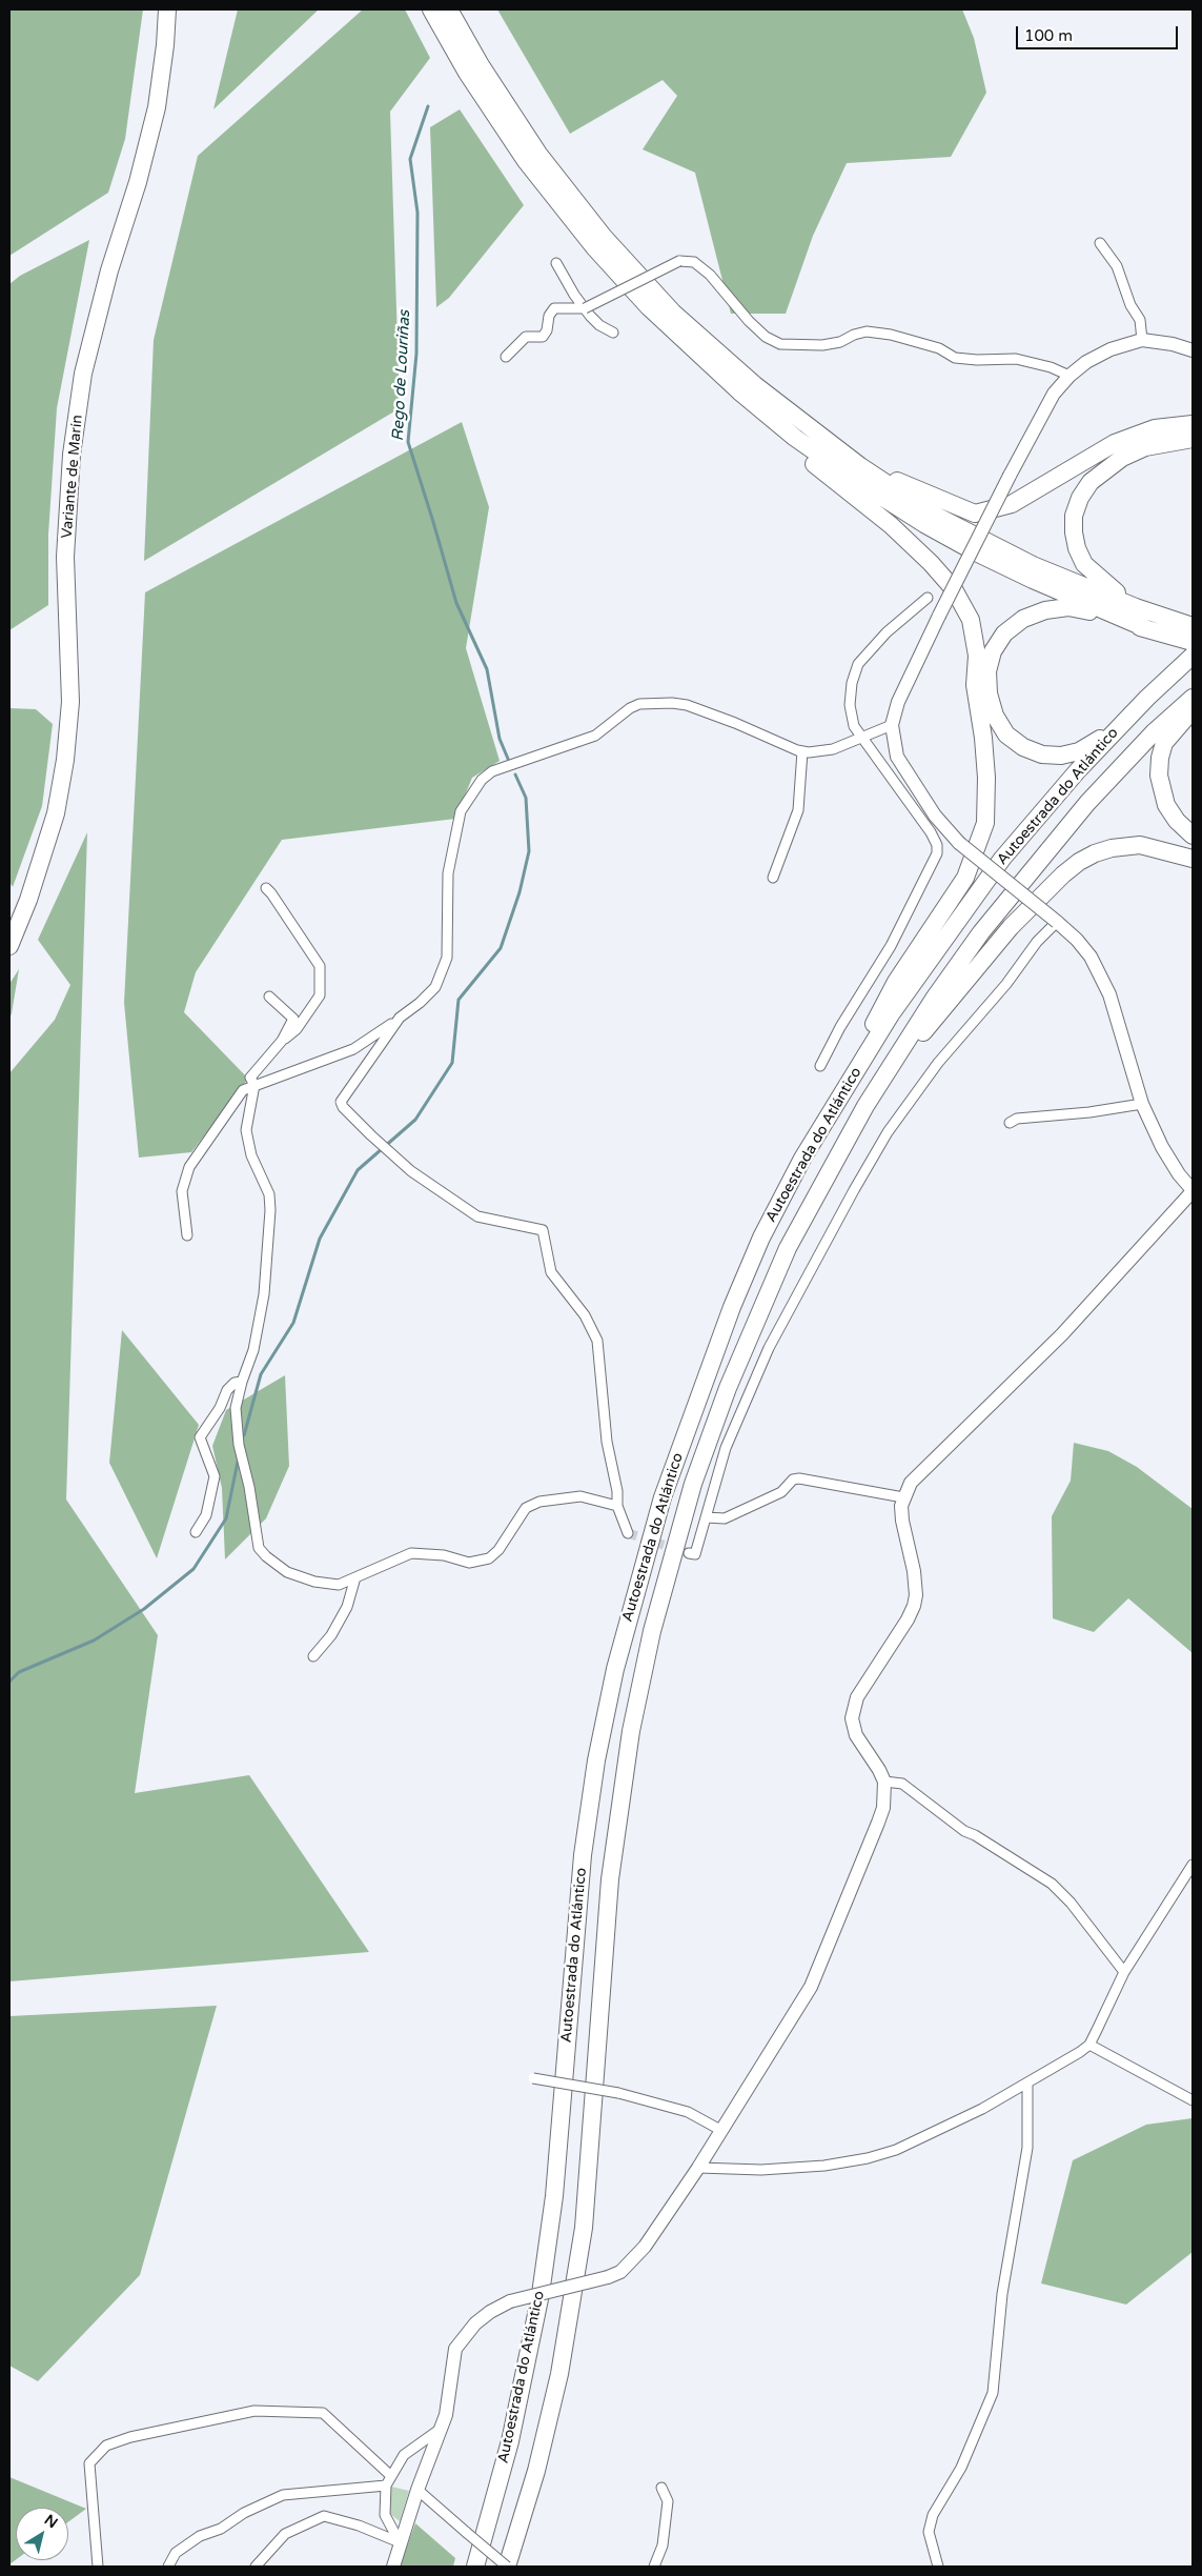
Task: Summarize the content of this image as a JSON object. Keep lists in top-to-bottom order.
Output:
{
  "streets": {
    "highway": ["Variante de Marín", "Autoestrada do Atlántico"]
  },
  "water": ["Rego de Louriñas"],
  "scale_bar": "100 m",
  "north": "top right"
}
